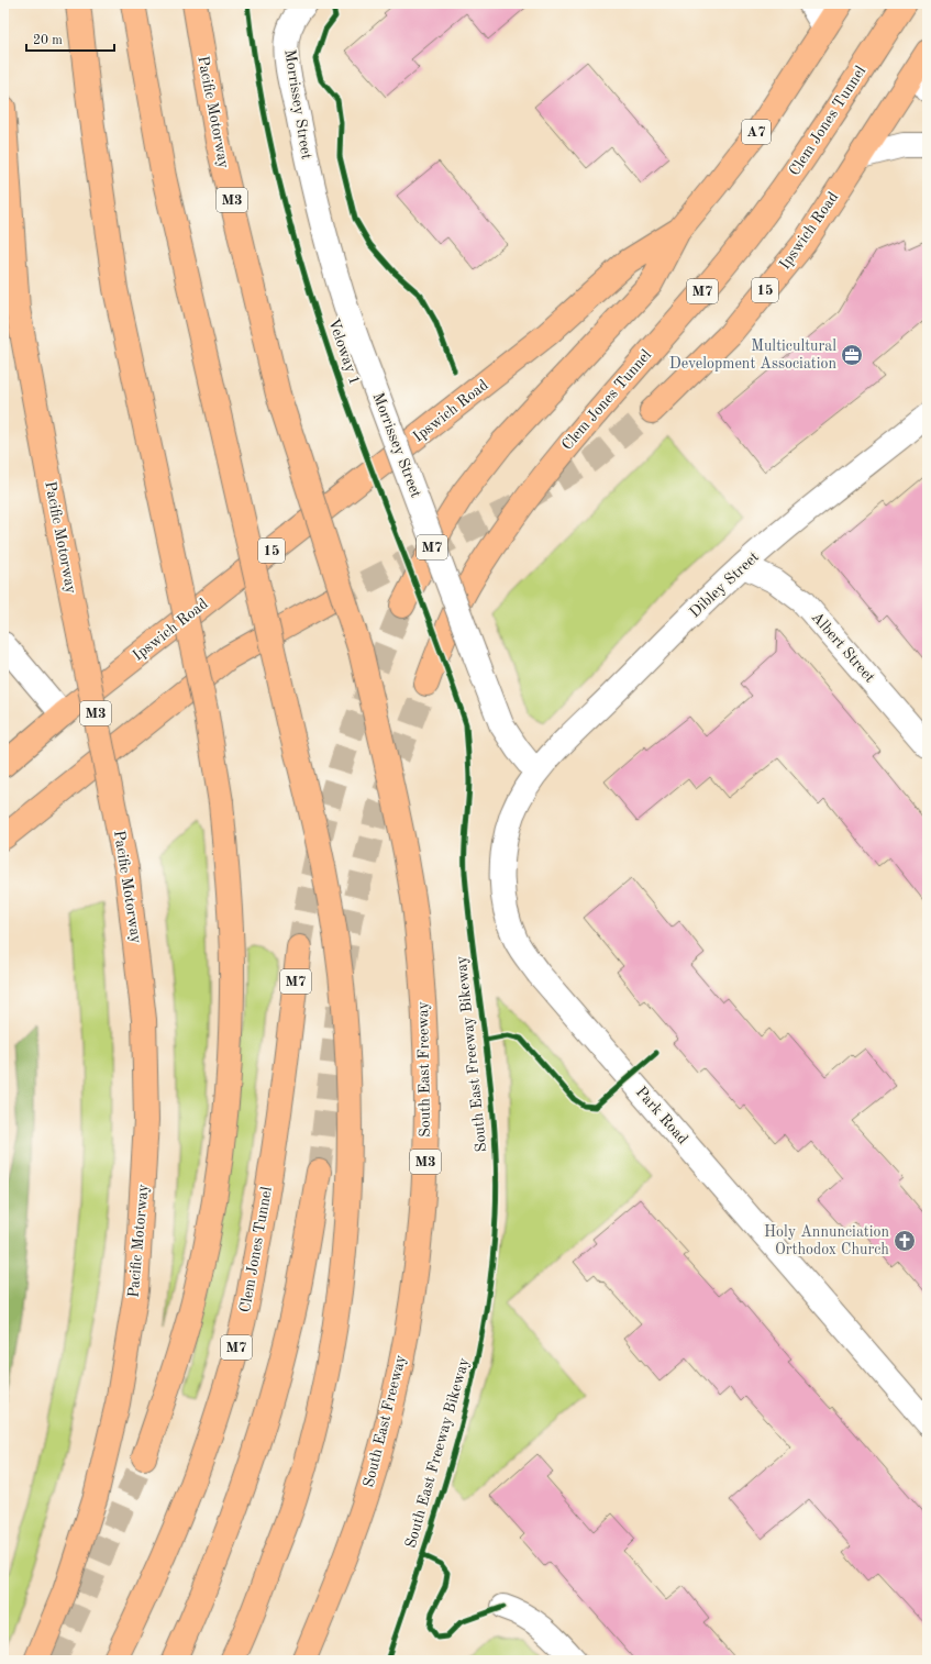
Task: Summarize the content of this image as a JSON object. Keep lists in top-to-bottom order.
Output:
{
  "streets": {
    "highway": [
      "Pacific Motorway",
      "Clem Jones Tunnel",
      "A7",
      "M3",
      "Ipswich Road",
      "15",
      "M7",
      "South East Freeway"
    ],
    "street": [
      "Morrissey Street",
      "Dibley Street",
      "Albert Street",
      "Park Road"
    ],
    "cycle path": ["Veloway 1", "South East Freeway Bikeway"]
  },
  "crossings": [
    ["Morrissey Street", "Dibley Street"],
    ["Morrissey Street", "Park Road"],
    ["Pacific Motorway", "South East Freeway"],
    ["Ipswich Road", "M7"],
    ["Dibley Street", "Albert Street"],
    ["Dibley Street", "Park Road"]
  ],
  "places": {
    "office": ["Multicultural Development Association"],
    "church": ["Holy Annunciation Orthodox Church"]
  },
  "scale_bar": "20 m"
}
